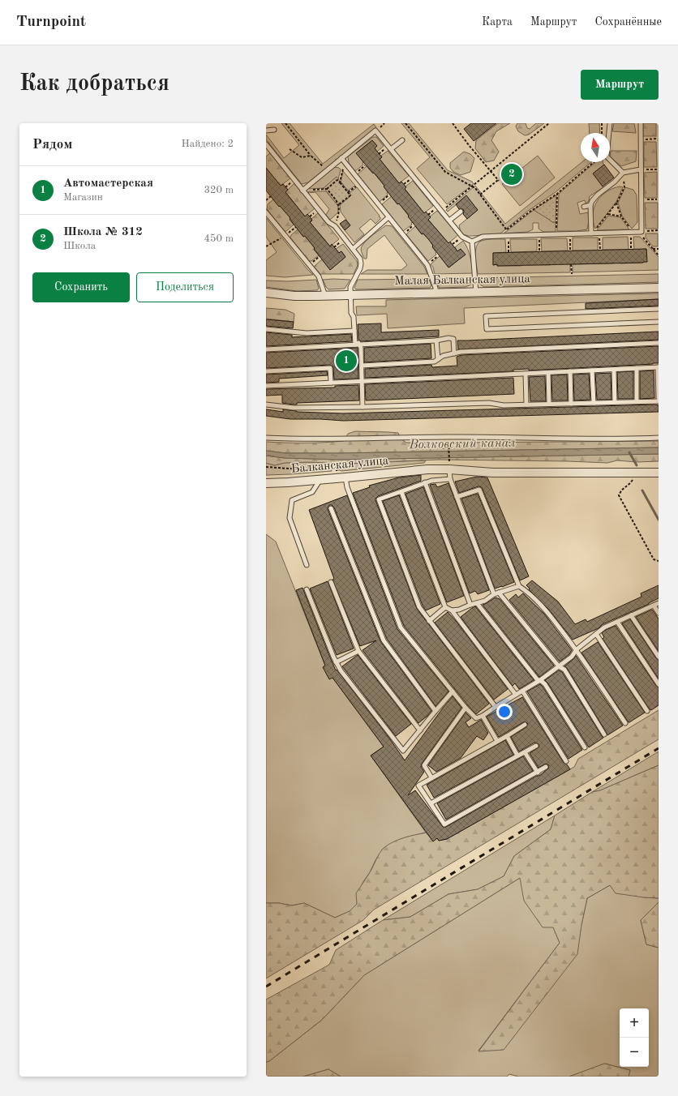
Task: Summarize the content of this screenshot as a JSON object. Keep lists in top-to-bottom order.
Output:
{
  "streets": {
    "street": ["Малая Балканская улица", "Балканская улица"]
  },
  "water": ["Волковский канал"],
  "north": "top",
  "page": {
    "header": "Turnpoint",
    "nav": ["Карта", "Маршрут", "Сохранённые"],
    "buttons": [
      "Маршрут",
      ["Сохранить", "Поделиться"]
    ],
    "title": "Как добраться",
    "heading": ["Рядом", "Найдено: 2"],
    "pins": ["2", "1"],
    "list": [
      {
        "mark": "1",
        "name": "Автомастерская",
        "note": "Магазин",
        "value": "320 m"
      },
      {
        "mark": "2",
        "name": "Школа № 312",
        "note": "Школа",
        "value": "450 m"
      }
    ],
    "map_buttons": ["+", "−"]
  }
}
